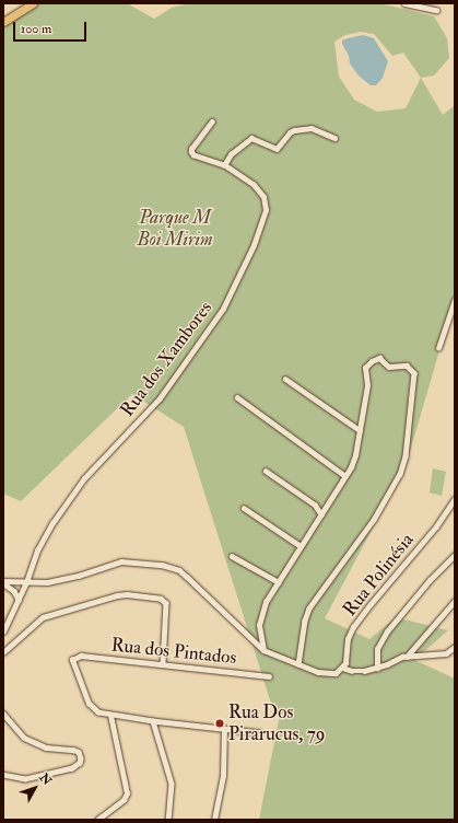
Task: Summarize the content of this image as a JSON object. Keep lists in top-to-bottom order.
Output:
{
  "streets": {
    "street": ["Rua dos Xambores", "Rua Polinésia", "Rua dos Pintados"]
  },
  "parks": ["Parque M Boi Mirim"],
  "places": ["Rua Dos Pirarucus, 79"],
  "scale_bar": "100 m",
  "north": "top right"
}
